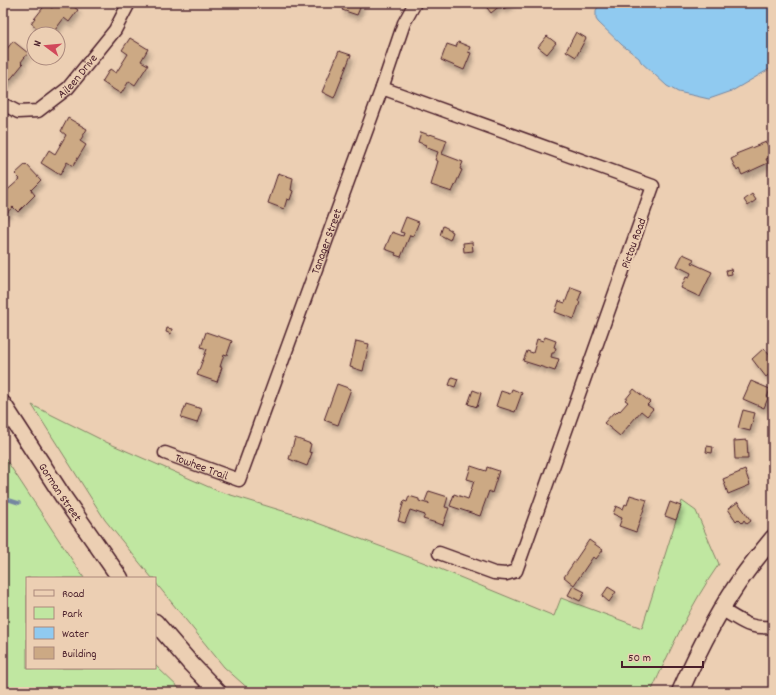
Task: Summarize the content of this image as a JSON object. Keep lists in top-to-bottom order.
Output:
{
  "streets": {
    "main road": ["Gorman Street"],
    "street": [
      "Aileen Drive",
      "Tanager Street",
      "Pictou Road",
      "Towhee Trail"
    ]
  },
  "crossings": [
    ["Tanager Street", "Pictou Road"],
    ["Tanager Street", "Towhee Trail"]
  ],
  "legend": [
    "Road",
    "Park",
    "Water",
    "Building"
  ],
  "scale_bar": "50 m",
  "north": "left"
}
